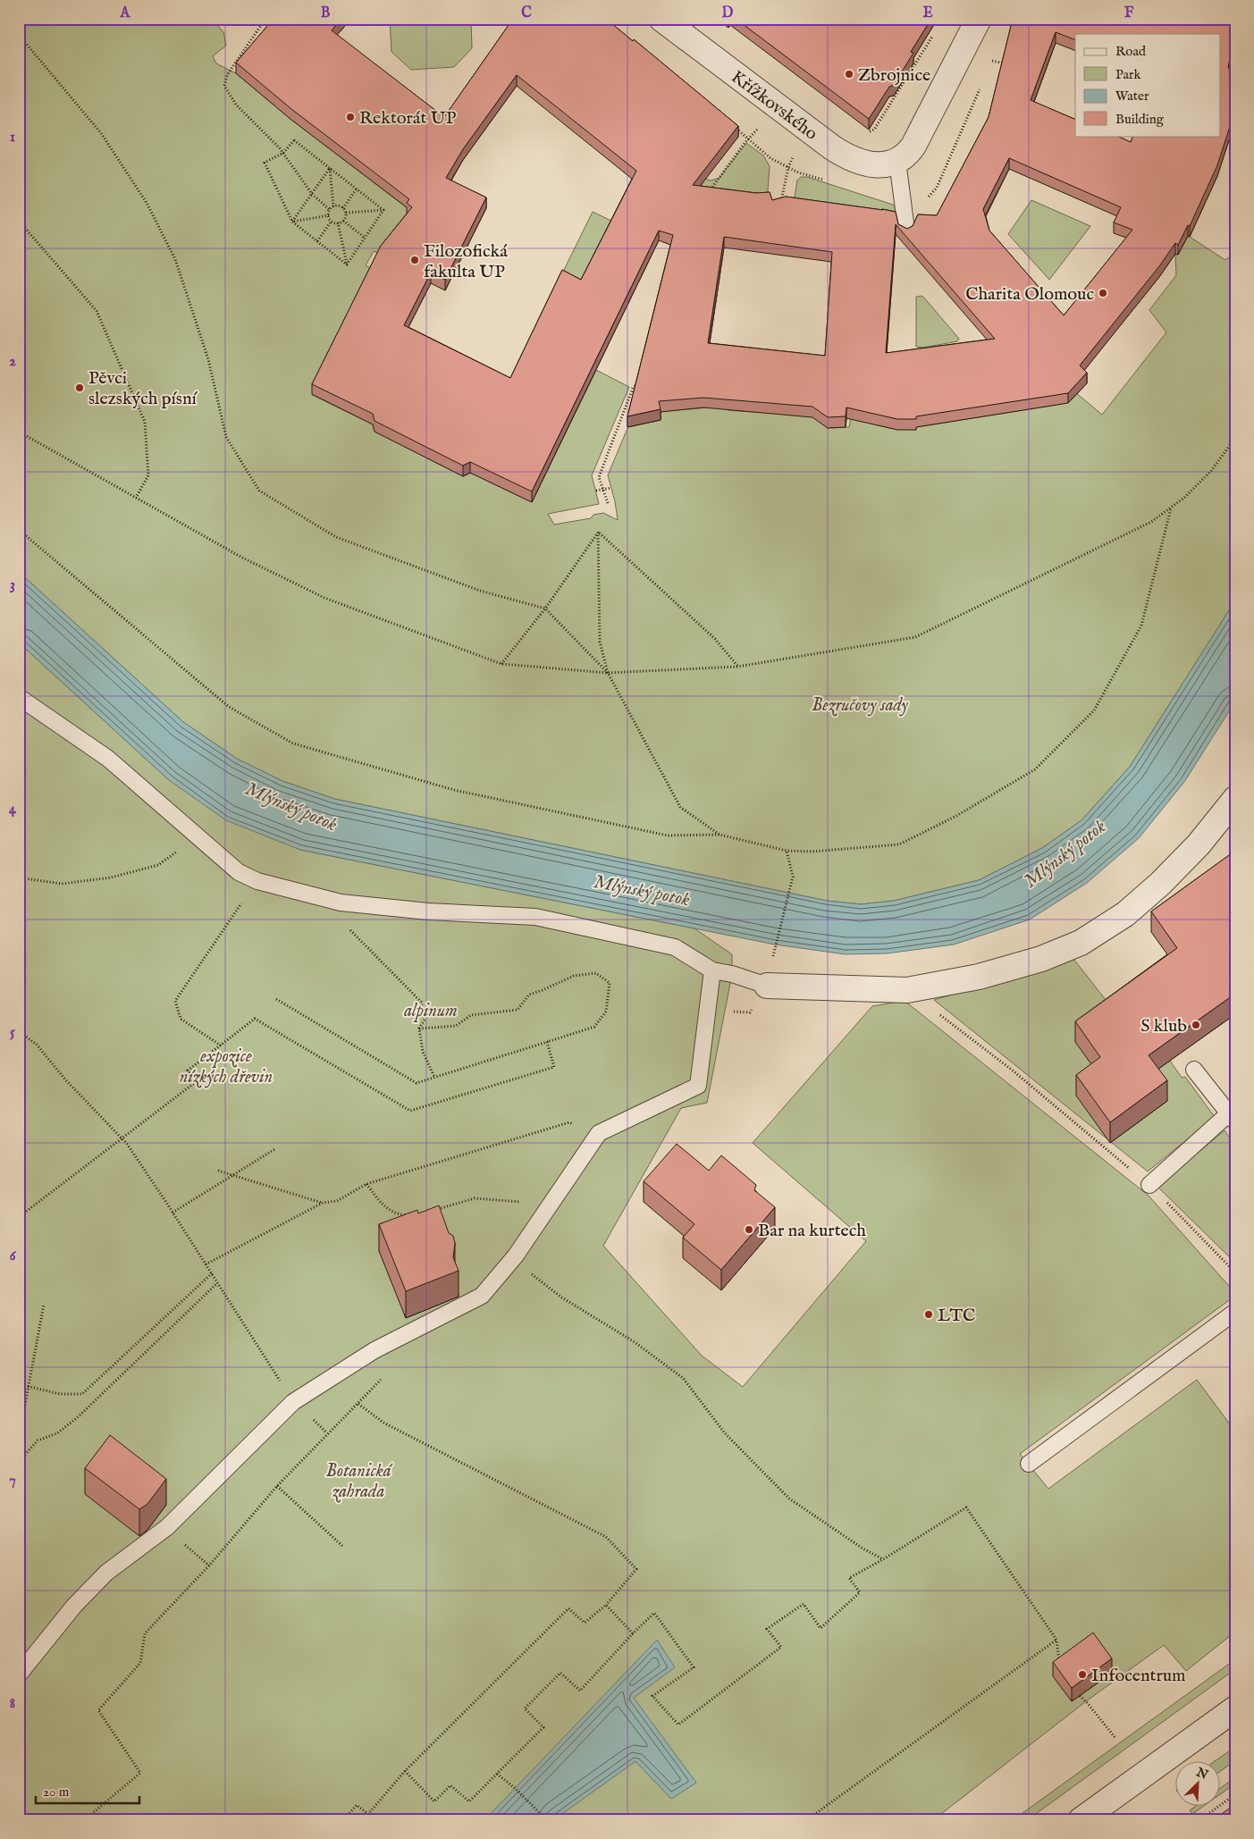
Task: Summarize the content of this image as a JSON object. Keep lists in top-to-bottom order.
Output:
{
  "streets": {
    "street": ["Křížkovského"]
  },
  "water": ["Mlýnský potok"],
  "parks": [
    "Bezručovy sady",
    "alpinum",
    "expozice nízkých dřevin",
    "Botanická zahrada"
  ],
  "places": [
    "Zbrojnice",
    "Rektorát UP",
    "Filozofická fakulta UP",
    "Charita Olomouc",
    "Pěvci slezských písní",
    "S klub",
    "Bar na kurtech",
    "LTC",
    "Infocentrum"
  ],
  "legend": [
    "Road",
    "Park",
    "Water",
    "Building"
  ],
  "scale_bar": "20 m",
  "north": "top right",
  "grid": {
    "columns": [
      "A",
      "B",
      "C",
      "D",
      "E",
      "F"
    ],
    "rows": [
      "1",
      "2",
      "3",
      "4",
      "5",
      "6",
      "7",
      "8"
    ]
  }
}
